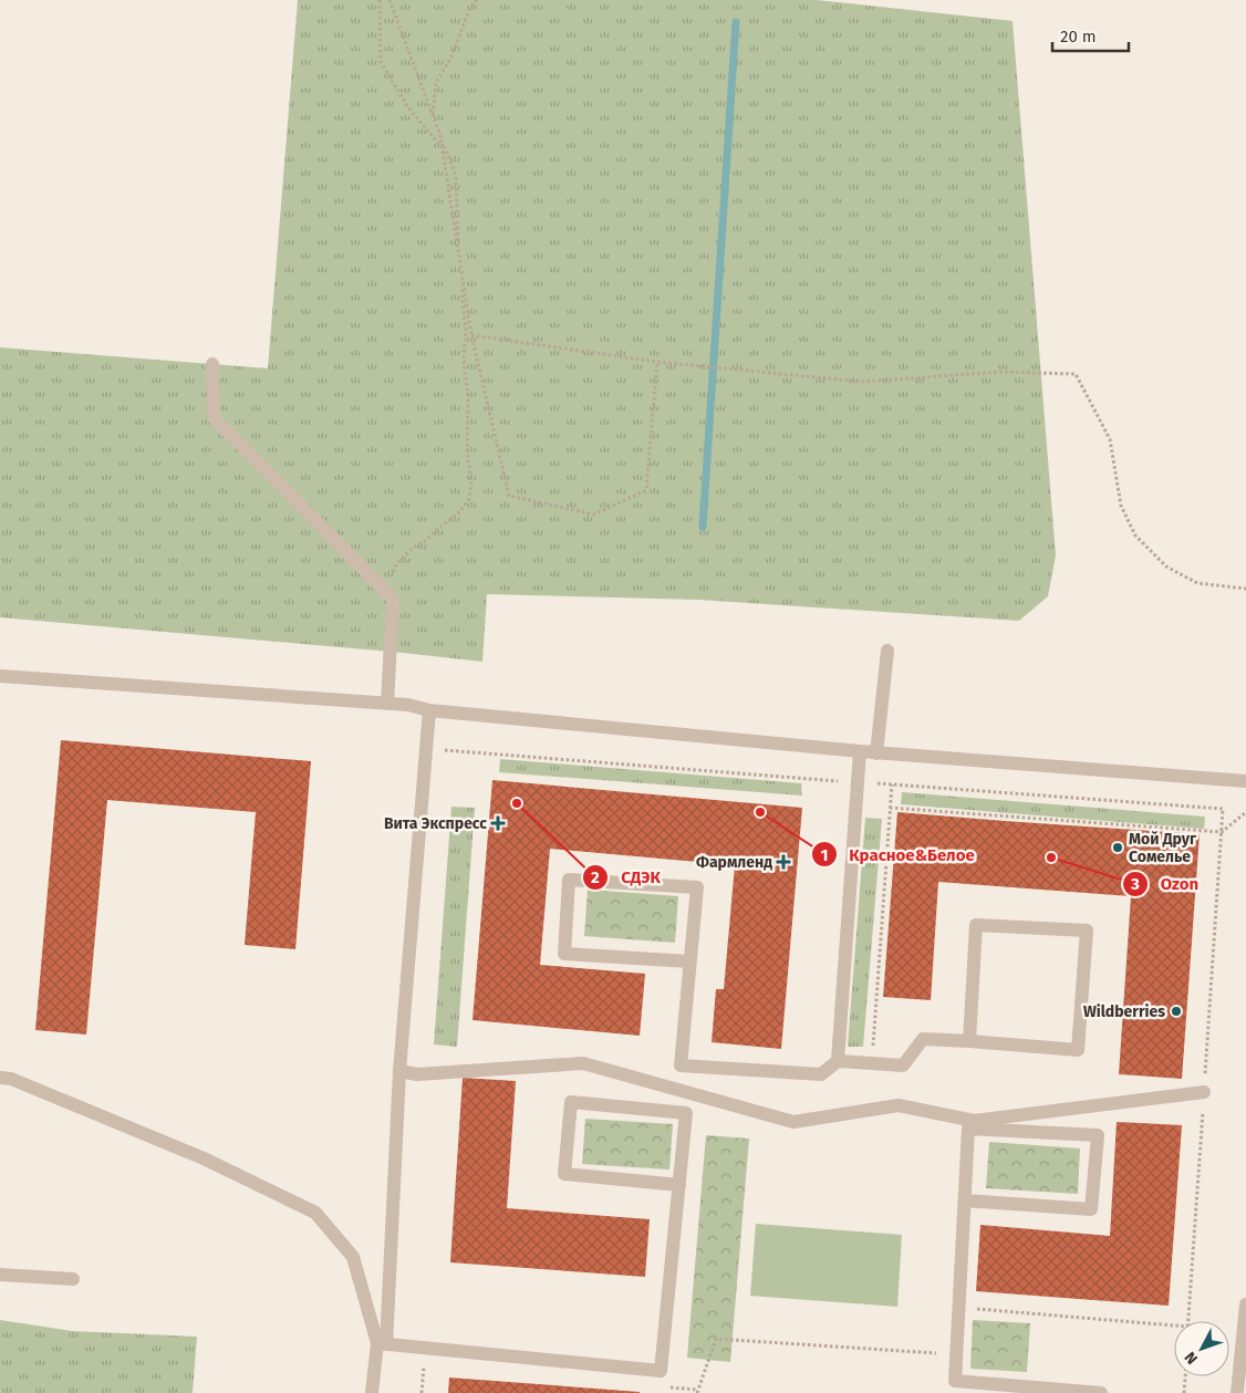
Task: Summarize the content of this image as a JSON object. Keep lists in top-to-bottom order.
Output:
{
  "places": {
    "other": [
      "СДЭК",
      "Красное&Белое",
      "Мой Друг Сомелье",
      "Ozon",
      "Wildberries"
    ],
    "health": ["Вита Экспресс", "Фармленд"]
  },
  "scale_bar": "20 m",
  "north": "bottom left"
}
